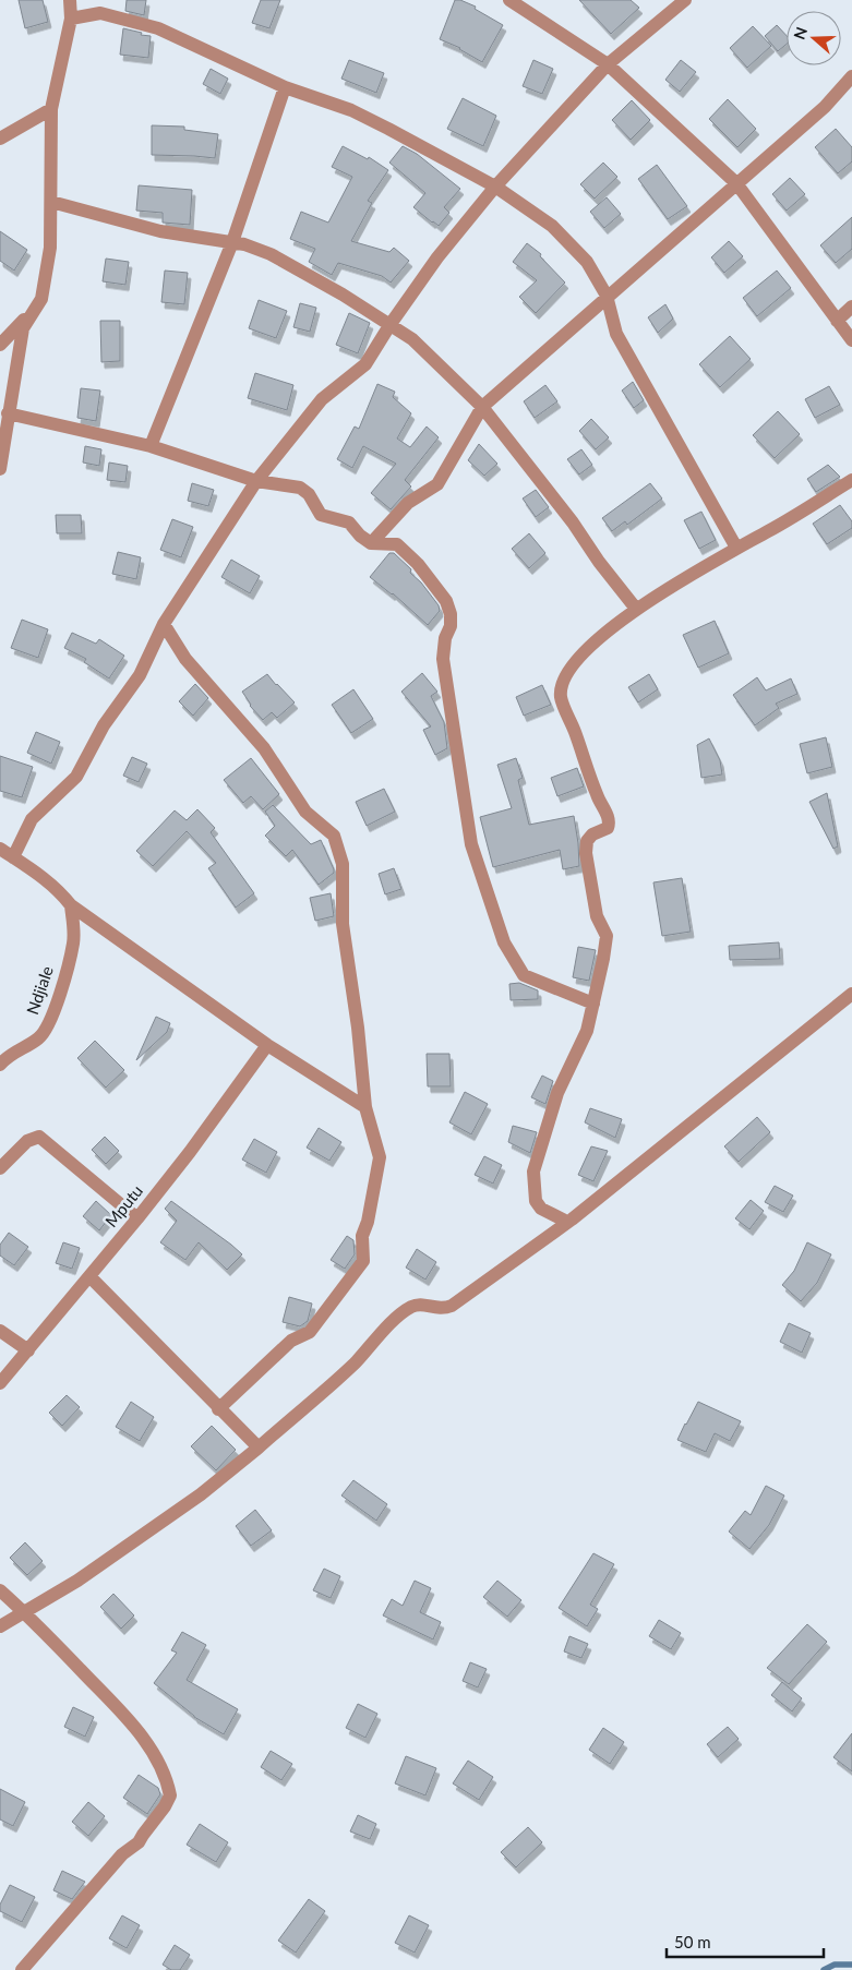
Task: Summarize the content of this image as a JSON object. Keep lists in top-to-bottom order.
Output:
{
  "streets": {
    "street": ["Ndjiale", "Mputu"]
  },
  "scale_bar": "50 m",
  "north": "left"
}
